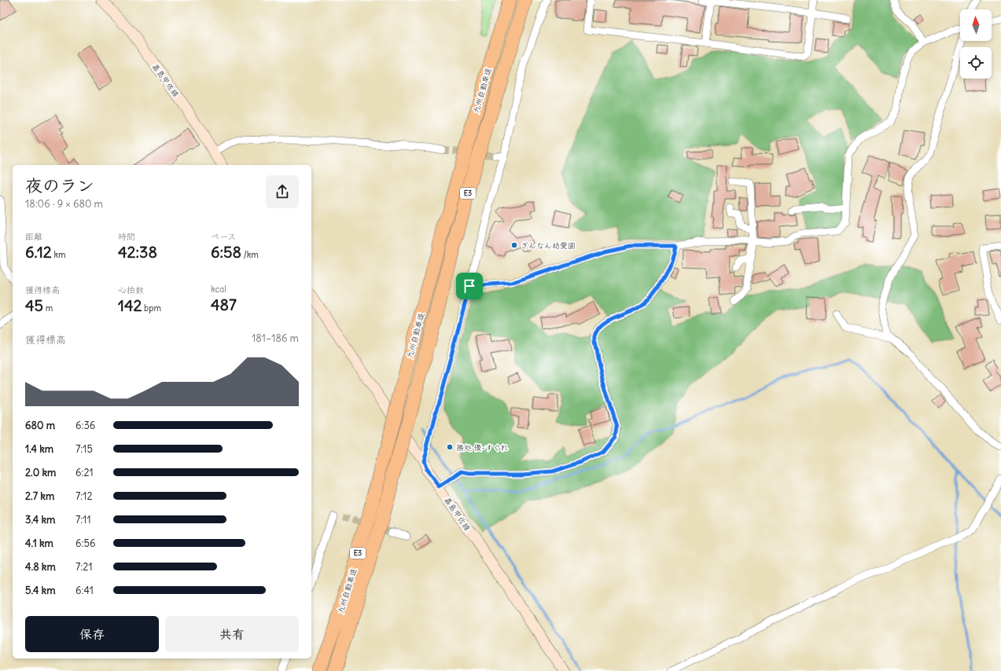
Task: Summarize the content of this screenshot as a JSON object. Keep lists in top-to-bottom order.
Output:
{
  "streets": {
    "highway": ["九州自動車道", "E3"],
    "main road": ["嘉島甲佐線"]
  },
  "places": ["ぎんなん幼愛園", "揚処 優-すぐれ"],
  "north": "top",
  "page": {
    "heading": ["夜のラン", "18:06 · 9 × 680 m"],
    "stats": [
      ["距離", "6.12 km"],
      ["時間", "42:38"],
      ["ペース", "6:58 /km"],
      ["獲得標高", "45 m"],
      ["心拍数", "142 bpm"],
      ["kcal", "487"]
    ],
    "chart": ["獲得標高", "181–186 m"],
    "list": [
      {
        "name": "680 m",
        "note": "6:36"
      },
      {
        "name": "1.4 km",
        "note": "7:15"
      },
      {
        "name": "2.0 km",
        "note": "6:21"
      },
      {
        "name": "2.7 km",
        "note": "7:12"
      },
      {
        "name": "3.4 km",
        "note": "7:11"
      },
      {
        "name": "4.1 km",
        "note": "6:56"
      },
      {
        "name": "4.8 km",
        "note": "7:21"
      },
      {
        "name": "5.4 km",
        "note": "6:41"
      }
    ],
    "buttons": ["保存", "共有"]
  }
}
